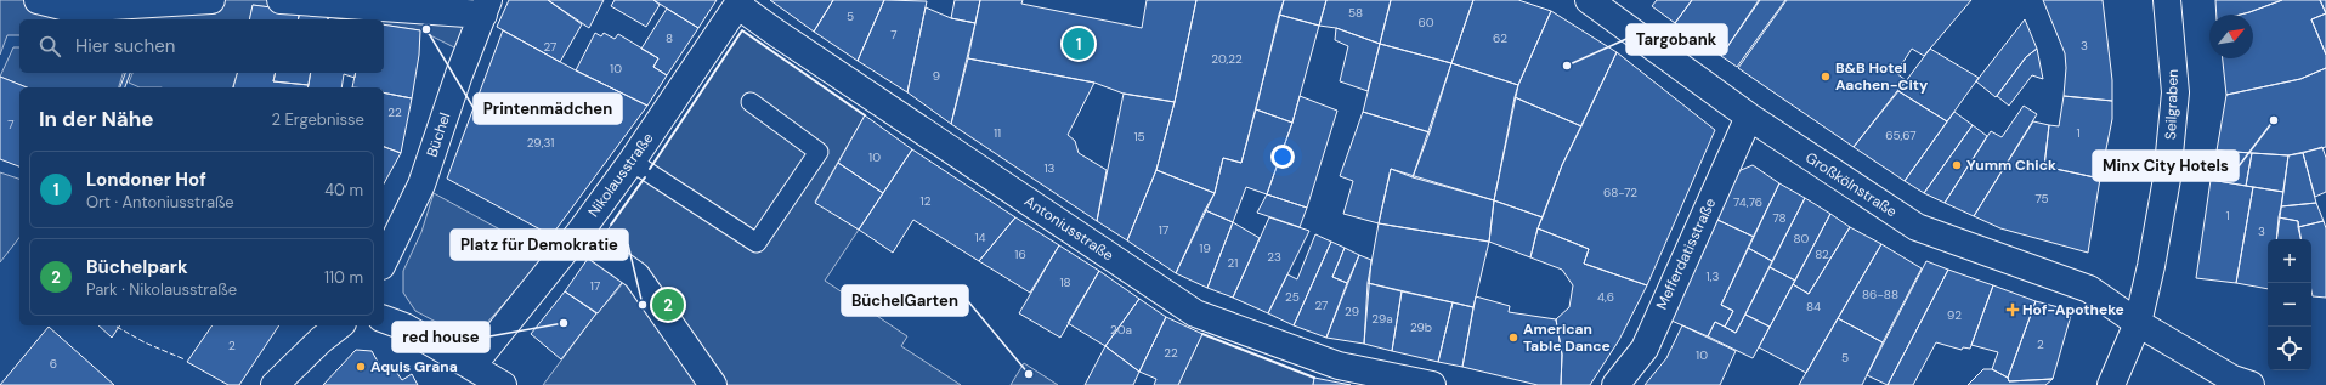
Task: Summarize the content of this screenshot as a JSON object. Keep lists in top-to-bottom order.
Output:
{
  "streets": {
    "street": [
      "Seilgraben",
      "Büchel",
      "Nikolausstraße",
      "Großkölnstraße",
      "Antoniusstraße",
      "Mefferdatisstraße"
    ]
  },
  "crossings": [
    ["Seilgraben", "Großkölnstraße"],
    ["Nikolausstraße", "Antoniusstraße"],
    ["Großkölnstraße", "Mefferdatisstraße"]
  ],
  "places": {
    "other": [
      "Printenmädchen",
      "Targobank",
      "B&B Hotel Aachen-City",
      "Minx City Hotels",
      "Yumm Chick",
      "Platz für Demokratie",
      "red house",
      "American Table Dance",
      "Aquis Grana",
      "BüchelGarten"
    ],
    "health": ["Hof-Apotheke"]
  },
  "house_numbers": [
    "58",
    "5",
    "60",
    "7",
    "8",
    "62",
    "3",
    "27",
    "20,22",
    "10",
    "9",
    "22",
    "7",
    "11",
    "1",
    "65,67",
    "15",
    "29,31",
    "10",
    "13",
    "68-72",
    "75",
    "12",
    "74,76",
    "1",
    "78",
    "17",
    "3",
    "14",
    "80",
    "19",
    "16",
    "82",
    "23",
    "21",
    "1,3",
    "18",
    "17",
    "86-88",
    "25",
    "4,6",
    "27",
    "84",
    "29",
    "92",
    "29a",
    "29b",
    "20a",
    "2",
    "2",
    "22",
    "10",
    "5",
    "6"
  ],
  "north": "top right",
  "page": {
    "search": "Hier suchen",
    "pins": ["1", "2"],
    "heading": ["In der Nähe", "2 Ergebnisse"],
    "list": [
      {
        "mark": "1",
        "name": "Londoner Hof",
        "note": "Ort · Antoniusstraße",
        "value": "40 m"
      },
      {
        "mark": "2",
        "name": "Büchelpark",
        "note": "Park · Nikolausstraße",
        "value": "110 m"
      }
    ],
    "map_buttons": ["+", "−"]
  }
}
